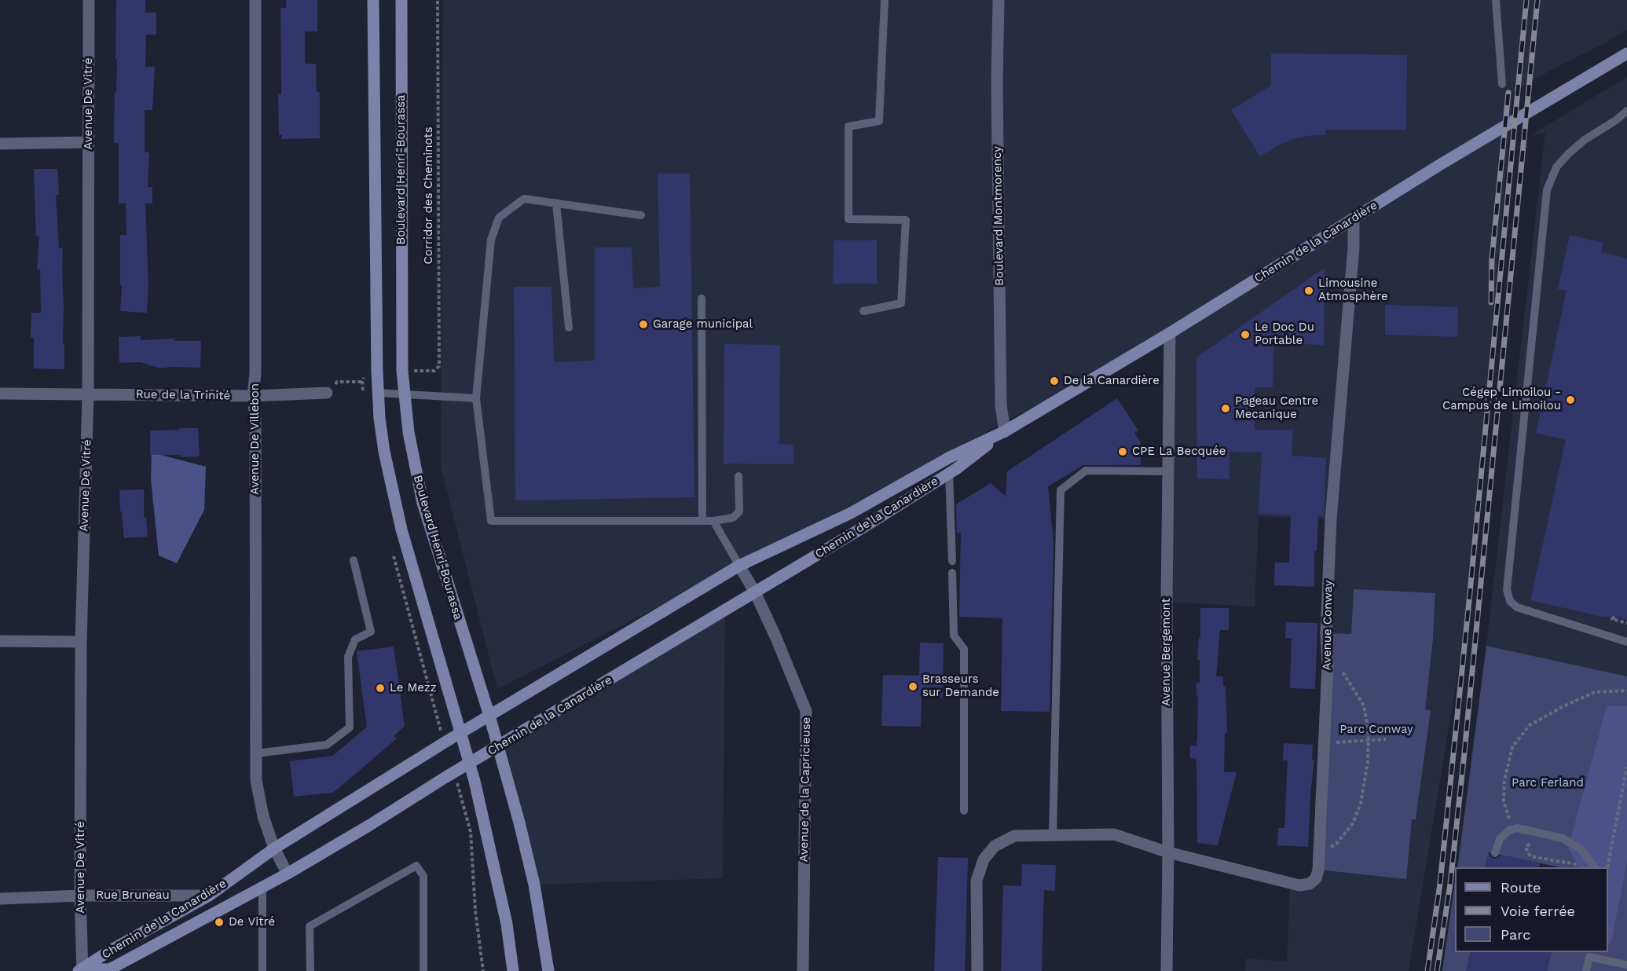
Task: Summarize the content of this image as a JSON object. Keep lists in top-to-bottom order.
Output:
{
  "streets": {
    "main road": ["Boulevard Henri-Bourassa", "Chemin de la Canardière"],
    "street": [
      "Avenue De Vitré",
      "Boulevard Montmorency",
      "Rue de la Trinité",
      "Avenue De Villebon",
      "Avenue Conway",
      "Avenue Bergemont",
      "Avenue de la Capricieuse",
      "Rue Bruneau"
    ],
    "path": ["Corridor des Cheminots"]
  },
  "crossings": [
    ["Avenue De Vitré", "Chemin de la Canardière"],
    ["Avenue De Vitré", "Rue de la Trinité"],
    ["Avenue De Vitré", "Rue Bruneau"],
    ["Boulevard Henri-Bourassa", "Chemin de la Canardière"],
    ["Boulevard Montmorency", "Chemin de la Canardière"],
    ["Chemin de la Canardière", "Avenue De Villebon"],
    ["Chemin de la Canardière", "Avenue Conway"],
    ["Chemin de la Canardière", "Avenue Bergemont"],
    ["Chemin de la Canardière", "Avenue de la Capricieuse"],
    ["Chemin de la Canardière", "Rue Bruneau"],
    ["Rue de la Trinité", "Avenue De Villebon"],
    ["Avenue Conway", "Avenue Bergemont"]
  ],
  "parks": ["Parc Conway", "Parc Ferland"],
  "places": [
    "Limousine Atmosphère",
    "Garage municipal",
    "Le Doc Du Portable",
    "De la Canardière",
    "Cégep Limoilou - Campus de Limoilou",
    "Pageau Centre Mecanique",
    "CPE La Becquée",
    "Brasseurs sur Demande",
    "Le Mezz",
    "De Vitré"
  ],
  "legend": ["Route", "Voie ferrée", "Parc"]
}
